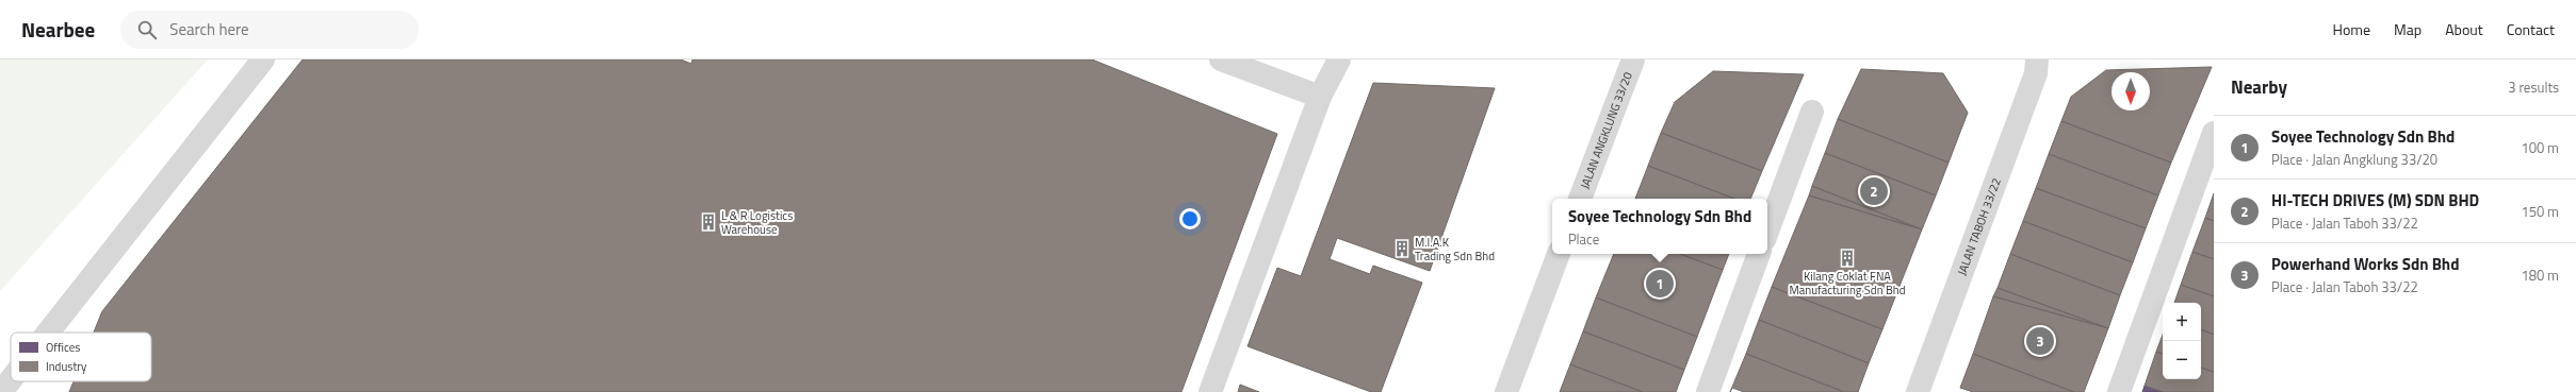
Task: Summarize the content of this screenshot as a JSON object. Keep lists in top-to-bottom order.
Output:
{
  "streets": {
    "street": ["JALAN ANGKLUNG 33/20", "JALAN TABOH 33/22"]
  },
  "places": {
    "building": ["L & R Logistics Warehouse", "M.I.A.K Trading Sdn Bhd", "Kilang Coklat FNA Manufacturing Sdn Bhd"]
  },
  "legend": ["Offices", "Industry"],
  "north": "bottom",
  "page": {
    "header": "Nearbee",
    "search": "Search here",
    "nav": [
      "Home",
      "Map",
      "About",
      "Contact"
    ],
    "heading": ["Nearby", "3 results"],
    "list": [
      {
        "mark": "1",
        "name": "Soyee Technology Sdn Bhd",
        "note": "Place · Jalan Angklung 33/20",
        "value": "100 m"
      },
      {
        "mark": "2",
        "name": "HI-TECH DRIVES (M) SDN BHD",
        "note": "Place · Jalan Taboh 33/22",
        "value": "150 m"
      },
      {
        "mark": "3",
        "name": "Powerhand Works Sdn Bhd",
        "note": "Place · Jalan Taboh 33/22",
        "value": "180 m"
      }
    ],
    "pins": ["2", "1", "3"],
    "popup": ["Soyee Technology Sdn Bhd", "Place"],
    "map_buttons": ["+", "−"]
  }
}
